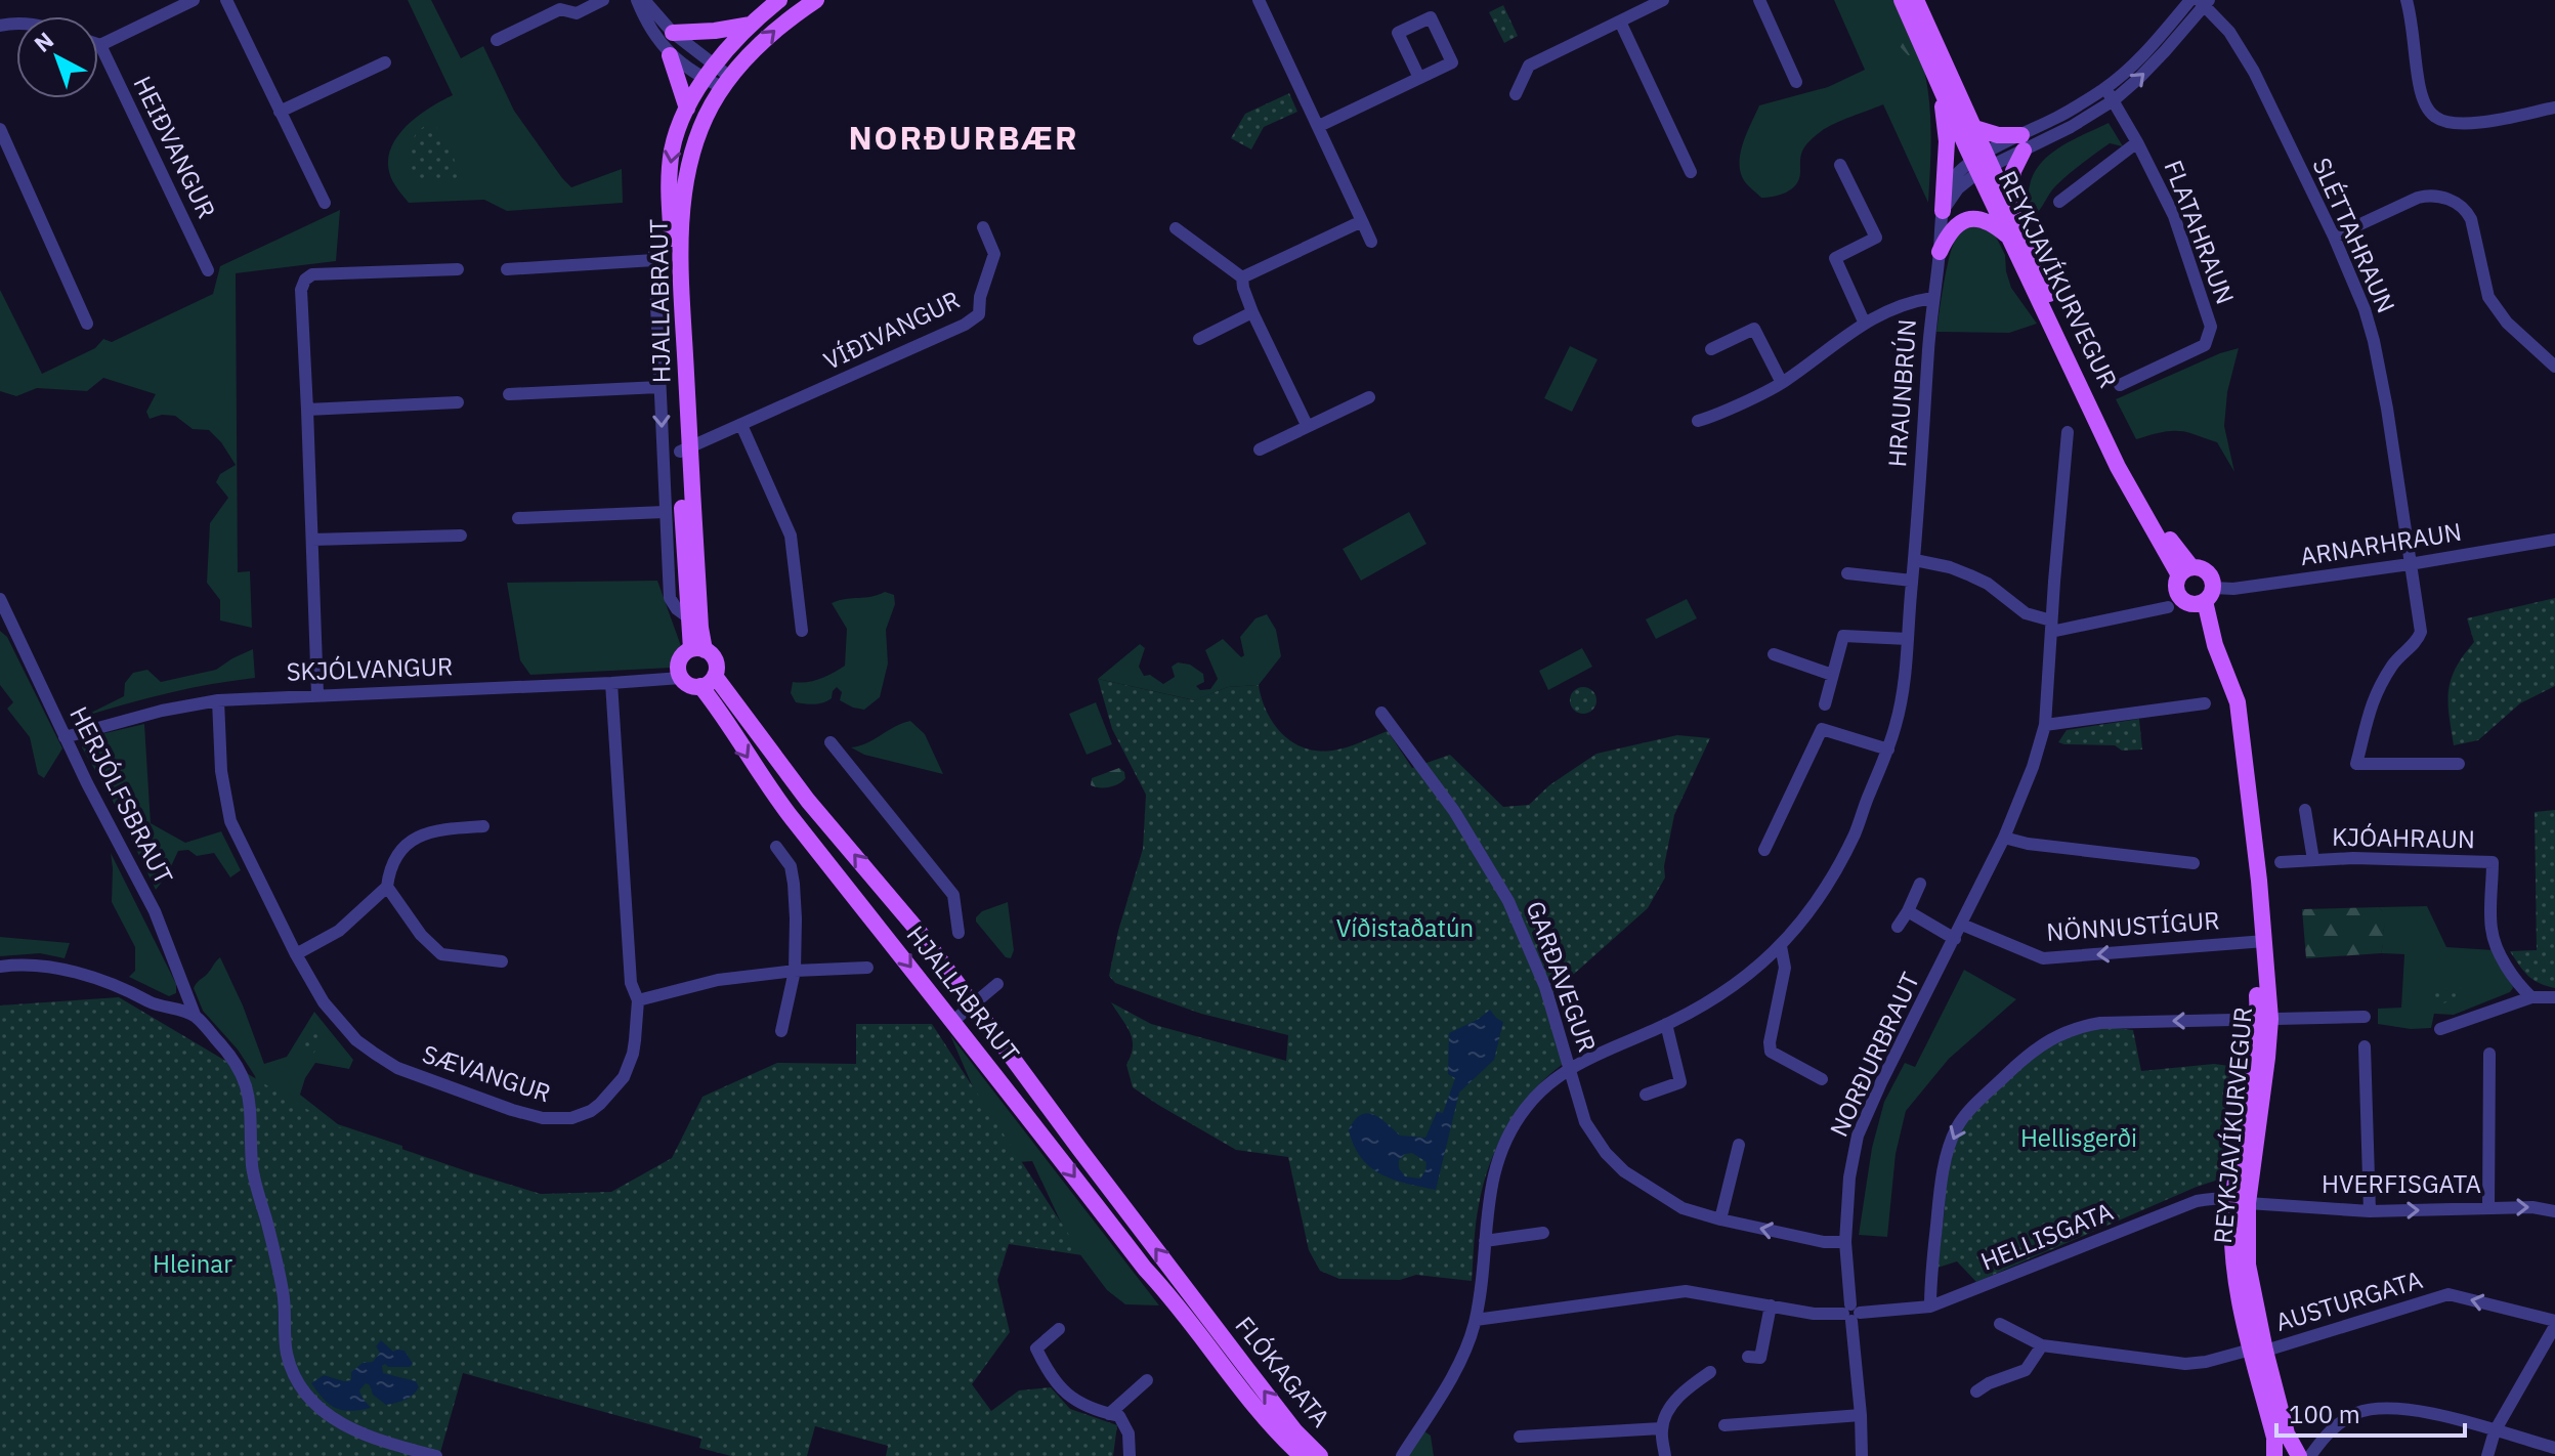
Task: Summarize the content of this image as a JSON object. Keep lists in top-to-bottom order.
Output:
{
  "streets": {
    "main road": ["REYKJAVÍKURVEGUR", "HJALLABRAUT", "FLÓKAGATA"],
    "street": [
      "HEIÐVANGUR",
      "FLATAHRAUN",
      "SLÉTTAHRAUN",
      "VÍÐIVANGUR",
      "HRAUNBRÚN",
      "ARNARHRAUN",
      "SKJÓLVANGUR",
      "HERJÓLFSBRAUT",
      "KJÓAHRAUN",
      "NÖNNUSTÍGUR",
      "GARÐAVEGUR",
      "NORÐURBRAUT",
      "SÆVANGUR",
      "HVERFISGATA",
      "HELLISGATA",
      "AUSTURGATA"
    ]
  },
  "crossings": [
    ["SLÉTTAHRAUN", "ARNARHRAUN"],
    ["REYKJAVÍKURVEGUR", "ARNARHRAUN"],
    ["REYKJAVÍKURVEGUR", "NÖNNUSTÍGUR"],
    ["REYKJAVÍKURVEGUR", "HVERFISGATA"],
    ["REYKJAVÍKURVEGUR", "HELLISGATA"],
    ["REYKJAVÍKURVEGUR", "AUSTURGATA"],
    ["HJALLABRAUT", "VÍÐIVANGUR"],
    ["HJALLABRAUT", "SKJÓLVANGUR"],
    ["HJALLABRAUT", "FLÓKAGATA"],
    ["HRAUNBRÚN", "GARÐAVEGUR"],
    ["HRAUNBRÚN", "HELLISGATA"],
    ["SKJÓLVANGUR", "HERJÓLFSBRAUT"],
    ["SKJÓLVANGUR", "SÆVANGUR"],
    ["NÖNNUSTÍGUR", "NORÐURBRAUT"],
    ["GARÐAVEGUR", "NORÐURBRAUT"],
    ["NORÐURBRAUT", "HELLISGATA"],
    ["HVERFISGATA", "HELLISGATA"]
  ],
  "one_way": ["HVERFISGATA"],
  "districts": ["NORÐURBÆR"],
  "parks": ["Víðistaðatún", "Hellisgerði", "Hleinar"],
  "scale_bar": "100 m",
  "north": "top left"
}
